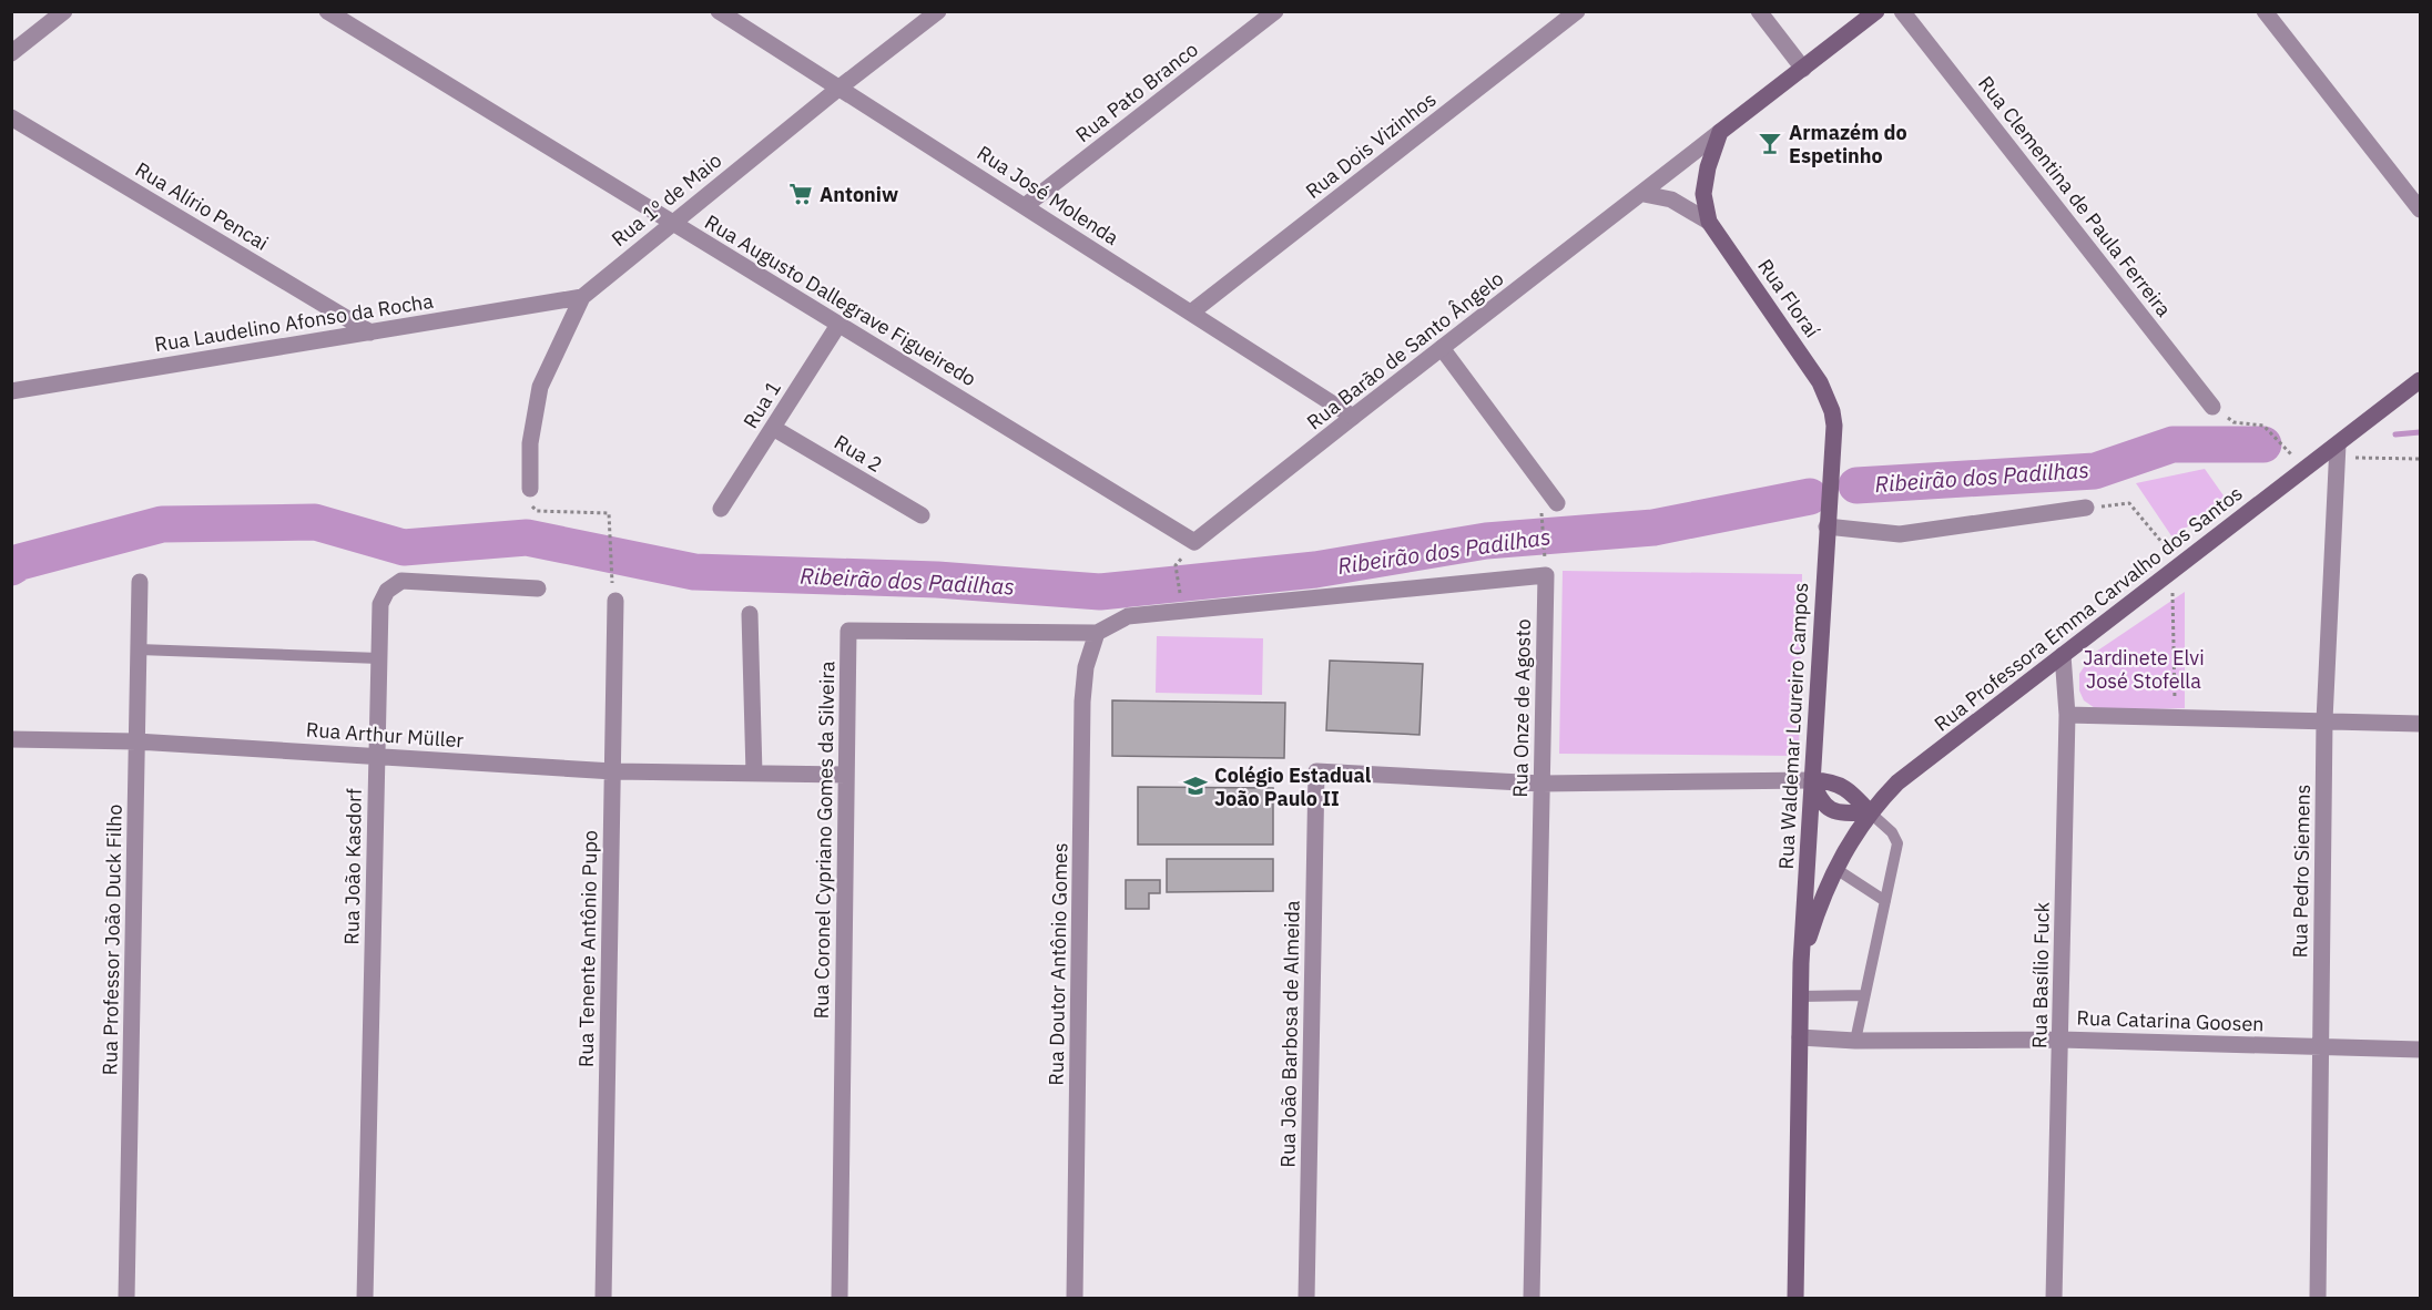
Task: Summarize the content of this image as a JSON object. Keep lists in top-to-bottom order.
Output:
{
  "streets": {
    "main road": [
      "Rua Floraí",
      "Rua Barão de Santo Ângelo",
      "Rua Professora Emma Carvalho dos Santos",
      "Rua Waldemar Loureiro Campos"
    ],
    "street": [
      "Rua Pato Branco",
      "Rua Dois Vizinhos",
      "Rua José Molenda",
      "Rua Clementina de Paula Ferreira",
      "Rua 1º de Maio",
      "Rua Alírio Pencai",
      "Rua Augusto Dallegrave Figueiredo",
      "Rua Laudelino Afonso da Rocha",
      "Rua 1",
      "Rua 2",
      "Rua Onze de Agosto",
      "Rua Arthur Müller",
      "Rua Coronel Cypriano Gomes da Silveira",
      "Rua João Kasdorf",
      "Rua Pedro Siemens",
      "Rua Professor João Duck Filho",
      "Rua Tenente Antônio Pupo",
      "Rua Doutor Antônio Gomes",
      "Rua Basílio Fuck",
      "Rua Catarina Goosen",
      "Rua João Barbosa de Almeida"
    ]
  },
  "crossings": [
    ["Rua Pato Branco", "Rua José Molenda"],
    ["Rua Dois Vizinhos", "Rua José Molenda"],
    ["Rua José Molenda", "Rua 1º de Maio"],
    ["Rua José Molenda", "Rua Barão de Santo Ângelo"],
    ["Rua 1º de Maio", "Rua Augusto Dallegrave Figueiredo"],
    ["Rua 1º de Maio", "Rua Laudelino Afonso da Rocha"],
    ["Rua Alírio Pencai", "Rua Laudelino Afonso da Rocha"],
    ["Rua Floraí", "Rua Barão de Santo Ângelo"],
    ["Rua Floraí", "Rua Waldemar Loureiro Campos"],
    ["Rua Augusto Dallegrave Figueiredo", "Rua Barão de Santo Ângelo"],
    ["Rua Augusto Dallegrave Figueiredo", "Rua 1"],
    ["Rua 1", "Rua 2"],
    ["Rua Professora Emma Carvalho dos Santos", "Rua Waldemar Loureiro Campos"],
    ["Rua Professora Emma Carvalho dos Santos", "Rua Pedro Siemens"],
    ["Rua Professora Emma Carvalho dos Santos", "Rua Basílio Fuck"],
    ["Rua Onze de Agosto", "Rua Coronel Cypriano Gomes da Silveira"],
    ["Rua Onze de Agosto", "Rua Doutor Antônio Gomes"],
    ["Rua Onze de Agosto", "Rua João Barbosa de Almeida"],
    ["Rua Waldemar Loureiro Campos", "Rua Catarina Goosen"],
    ["Rua Arthur Müller", "Rua Coronel Cypriano Gomes da Silveira"],
    ["Rua Arthur Müller", "Rua João Kasdorf"],
    ["Rua Arthur Müller", "Rua Professor João Duck Filho"],
    ["Rua Arthur Müller", "Rua Tenente Antônio Pupo"],
    ["Rua Coronel Cypriano Gomes da Silveira", "Rua Doutor Antônio Gomes"],
    ["Rua Pedro Siemens", "Rua Catarina Goosen"],
    ["Rua Basílio Fuck", "Rua Catarina Goosen"]
  ],
  "water": ["Ribeirão dos Padilhas"],
  "parks": ["Jardinete Elvi José Stofella"],
  "places": {
    "bar": ["Armazém do Espetinho"],
    "supermarket": ["Antoniw"],
    "school or university": ["Colégio Estadual João Paulo II"]
  }
}
